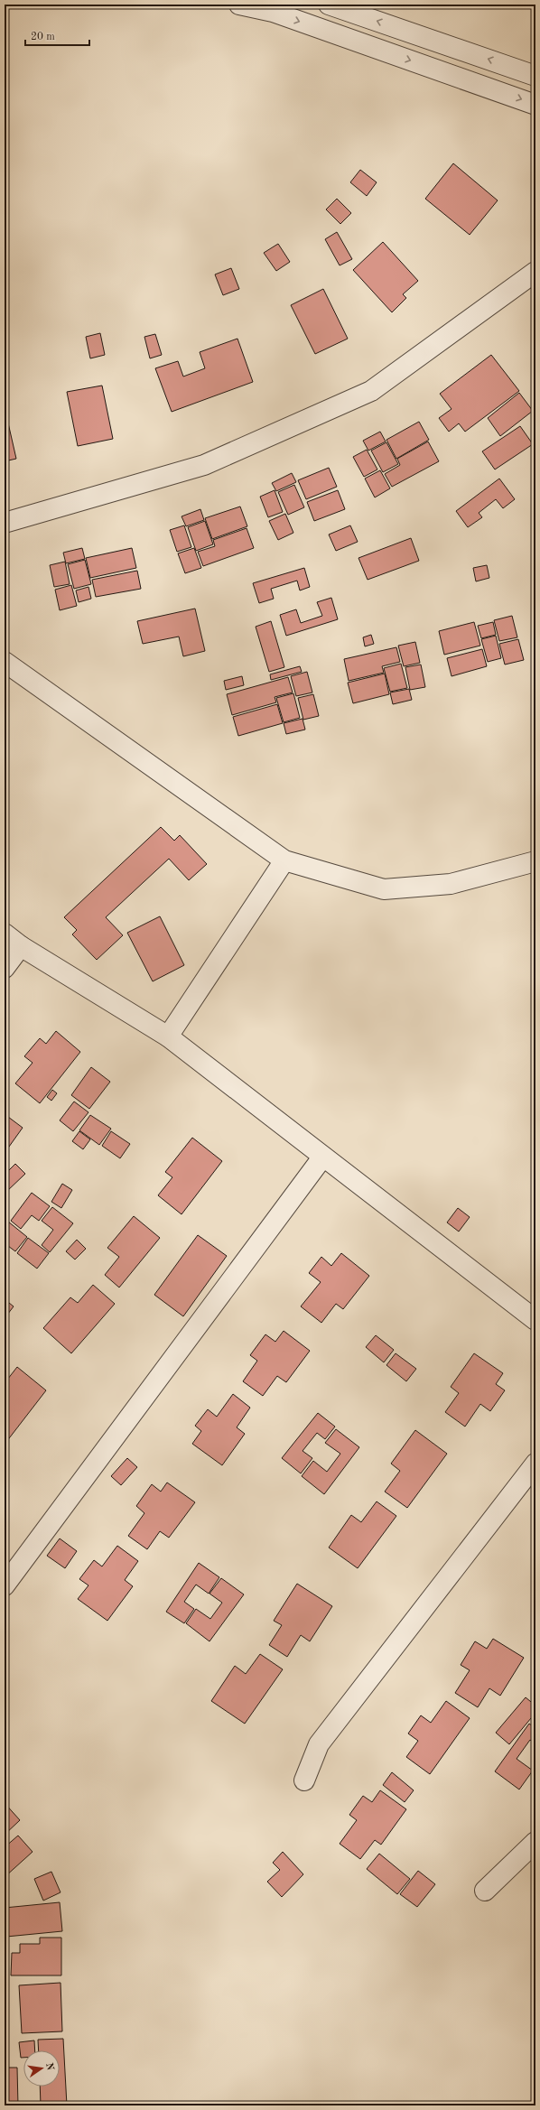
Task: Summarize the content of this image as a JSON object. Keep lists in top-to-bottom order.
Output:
{
  "scale_bar": "20 m",
  "north": "right"
}
